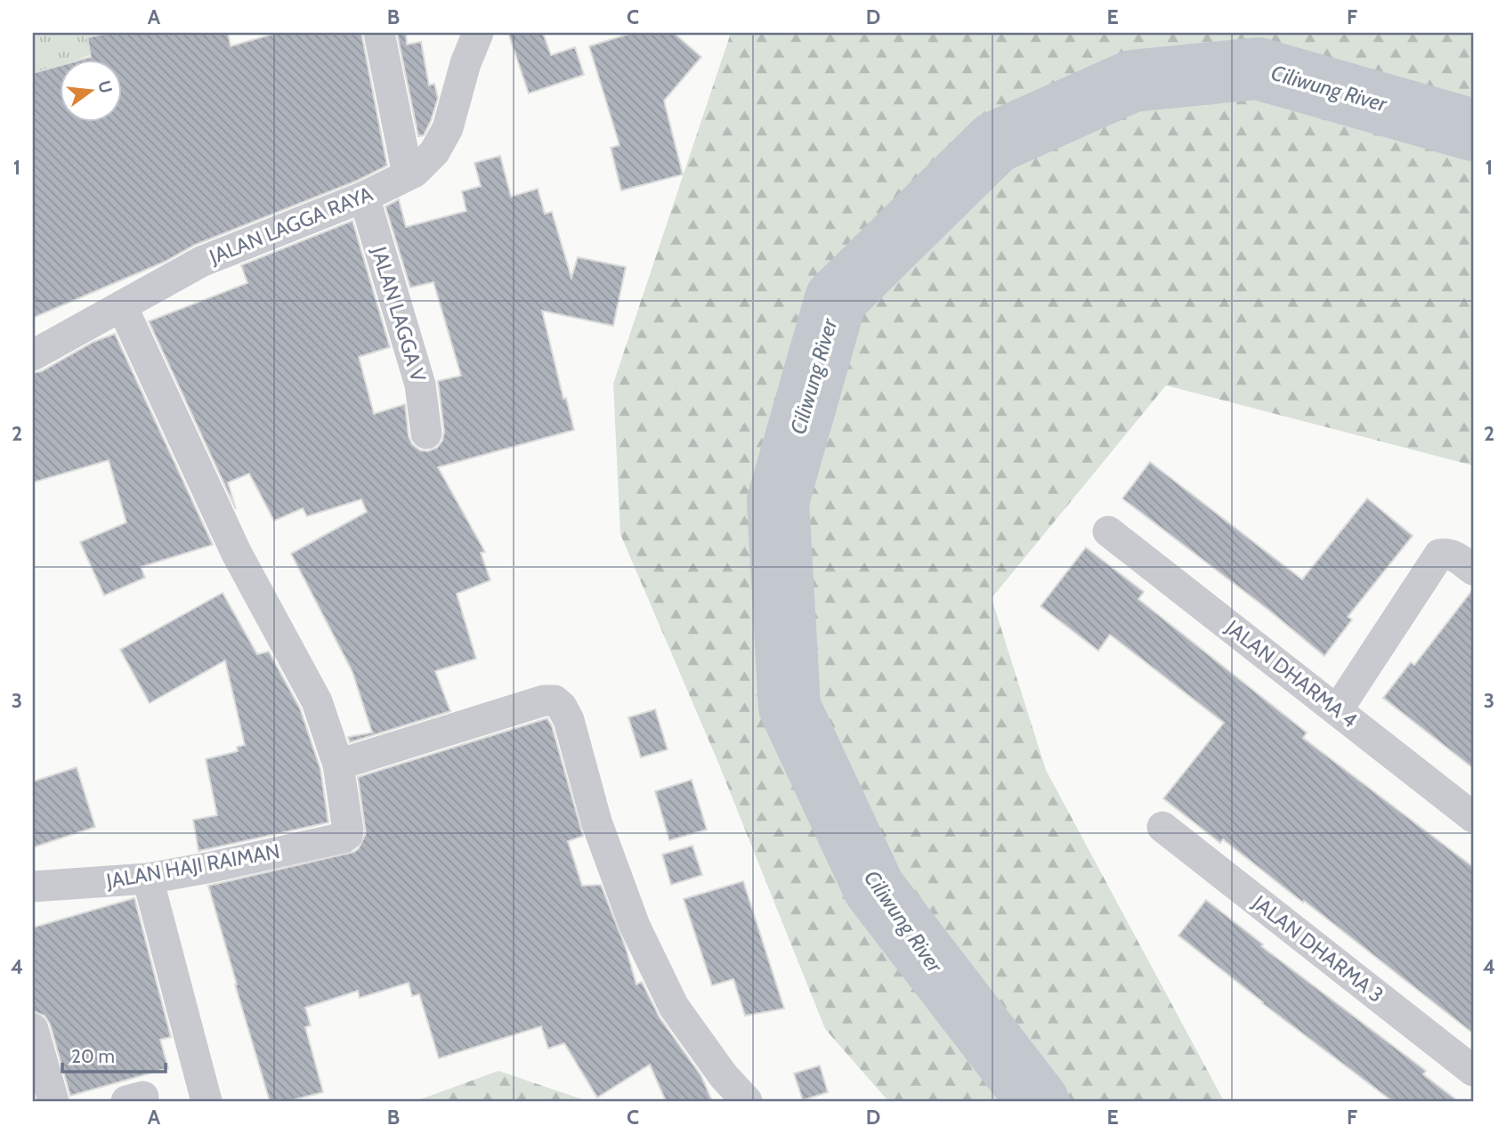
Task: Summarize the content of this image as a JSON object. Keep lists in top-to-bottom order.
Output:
{
  "streets": {
    "street": [
      "JALAN LAGGA RAYA",
      "JALAN LAGGA V",
      "JALAN DHARMA 4",
      "JALAN HAJI RAIMAN",
      "JALAN DHARMA 3"
    ]
  },
  "crossings": [
    ["JALAN LAGGA RAYA", "JALAN LAGGA V"]
  ],
  "water": ["Ciliwung River"],
  "scale_bar": "20 m",
  "north": "right",
  "grid": {
    "columns": [
      "A",
      "B",
      "C",
      "D",
      "E",
      "F"
    ],
    "rows": [
      "1",
      "2",
      "3",
      "4"
    ]
  }
}
